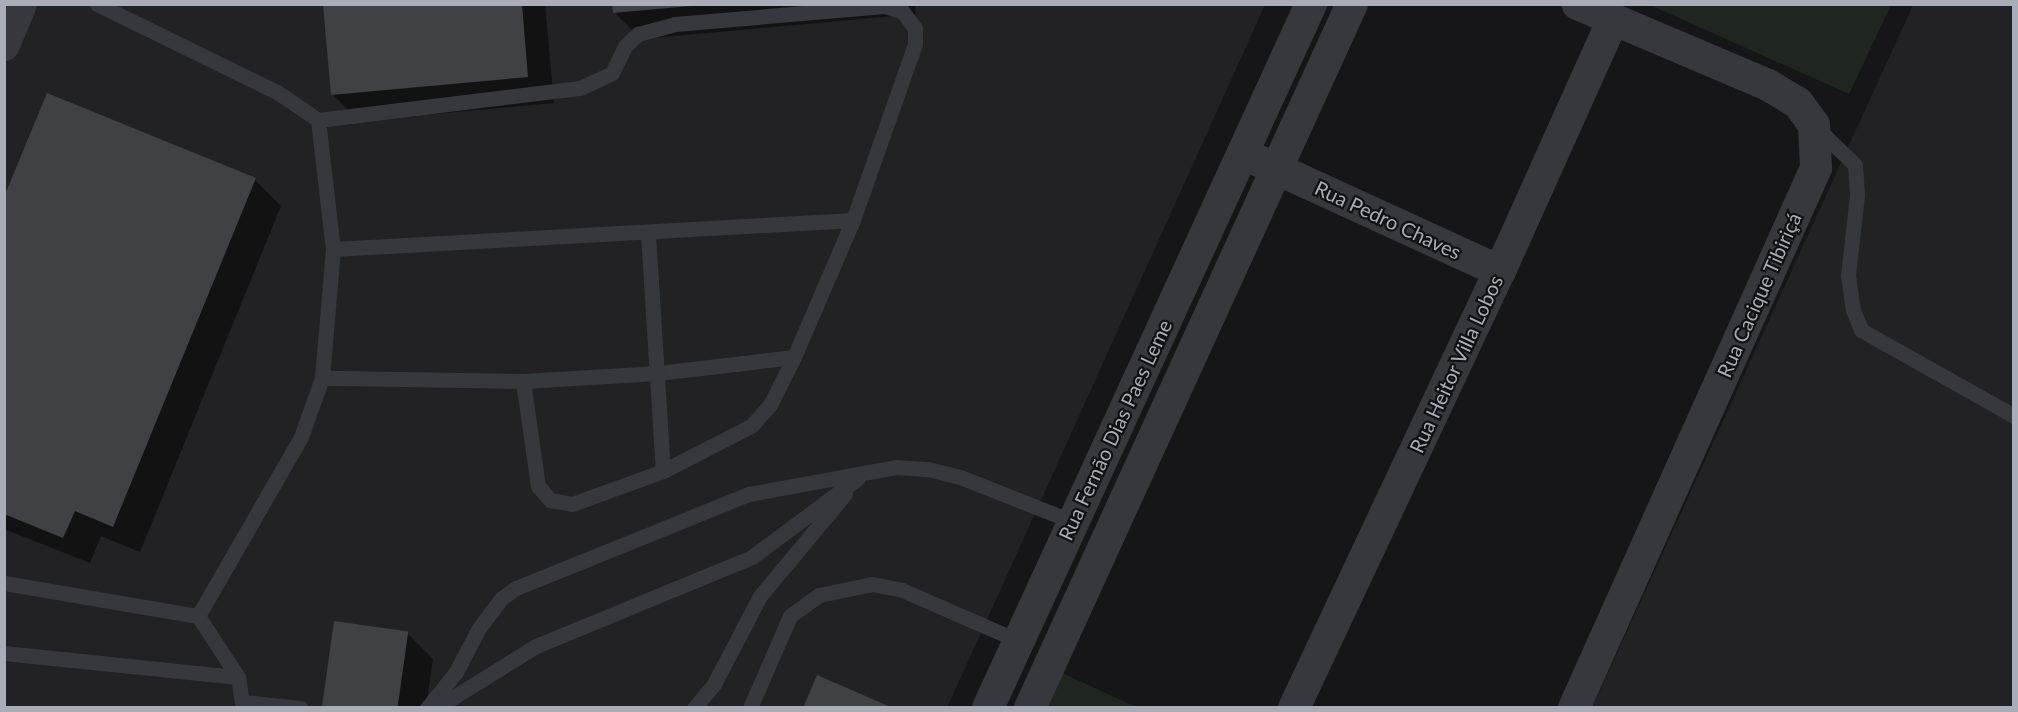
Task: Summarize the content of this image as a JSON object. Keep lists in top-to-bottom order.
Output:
{
  "streets": {
    "street": [
      "Rua Pedro Chaves",
      "Rua Cacique Tibiriçá",
      "Rua Heitor Villa Lobos",
      "Rua Fernão Dias Paes Leme"
    ]
  },
  "crossings": [
    ["Rua Pedro Chaves", "Rua Heitor Villa Lobos"],
    ["Rua Pedro Chaves", "Rua Fernão Dias Paes Leme"]
  ]
}
